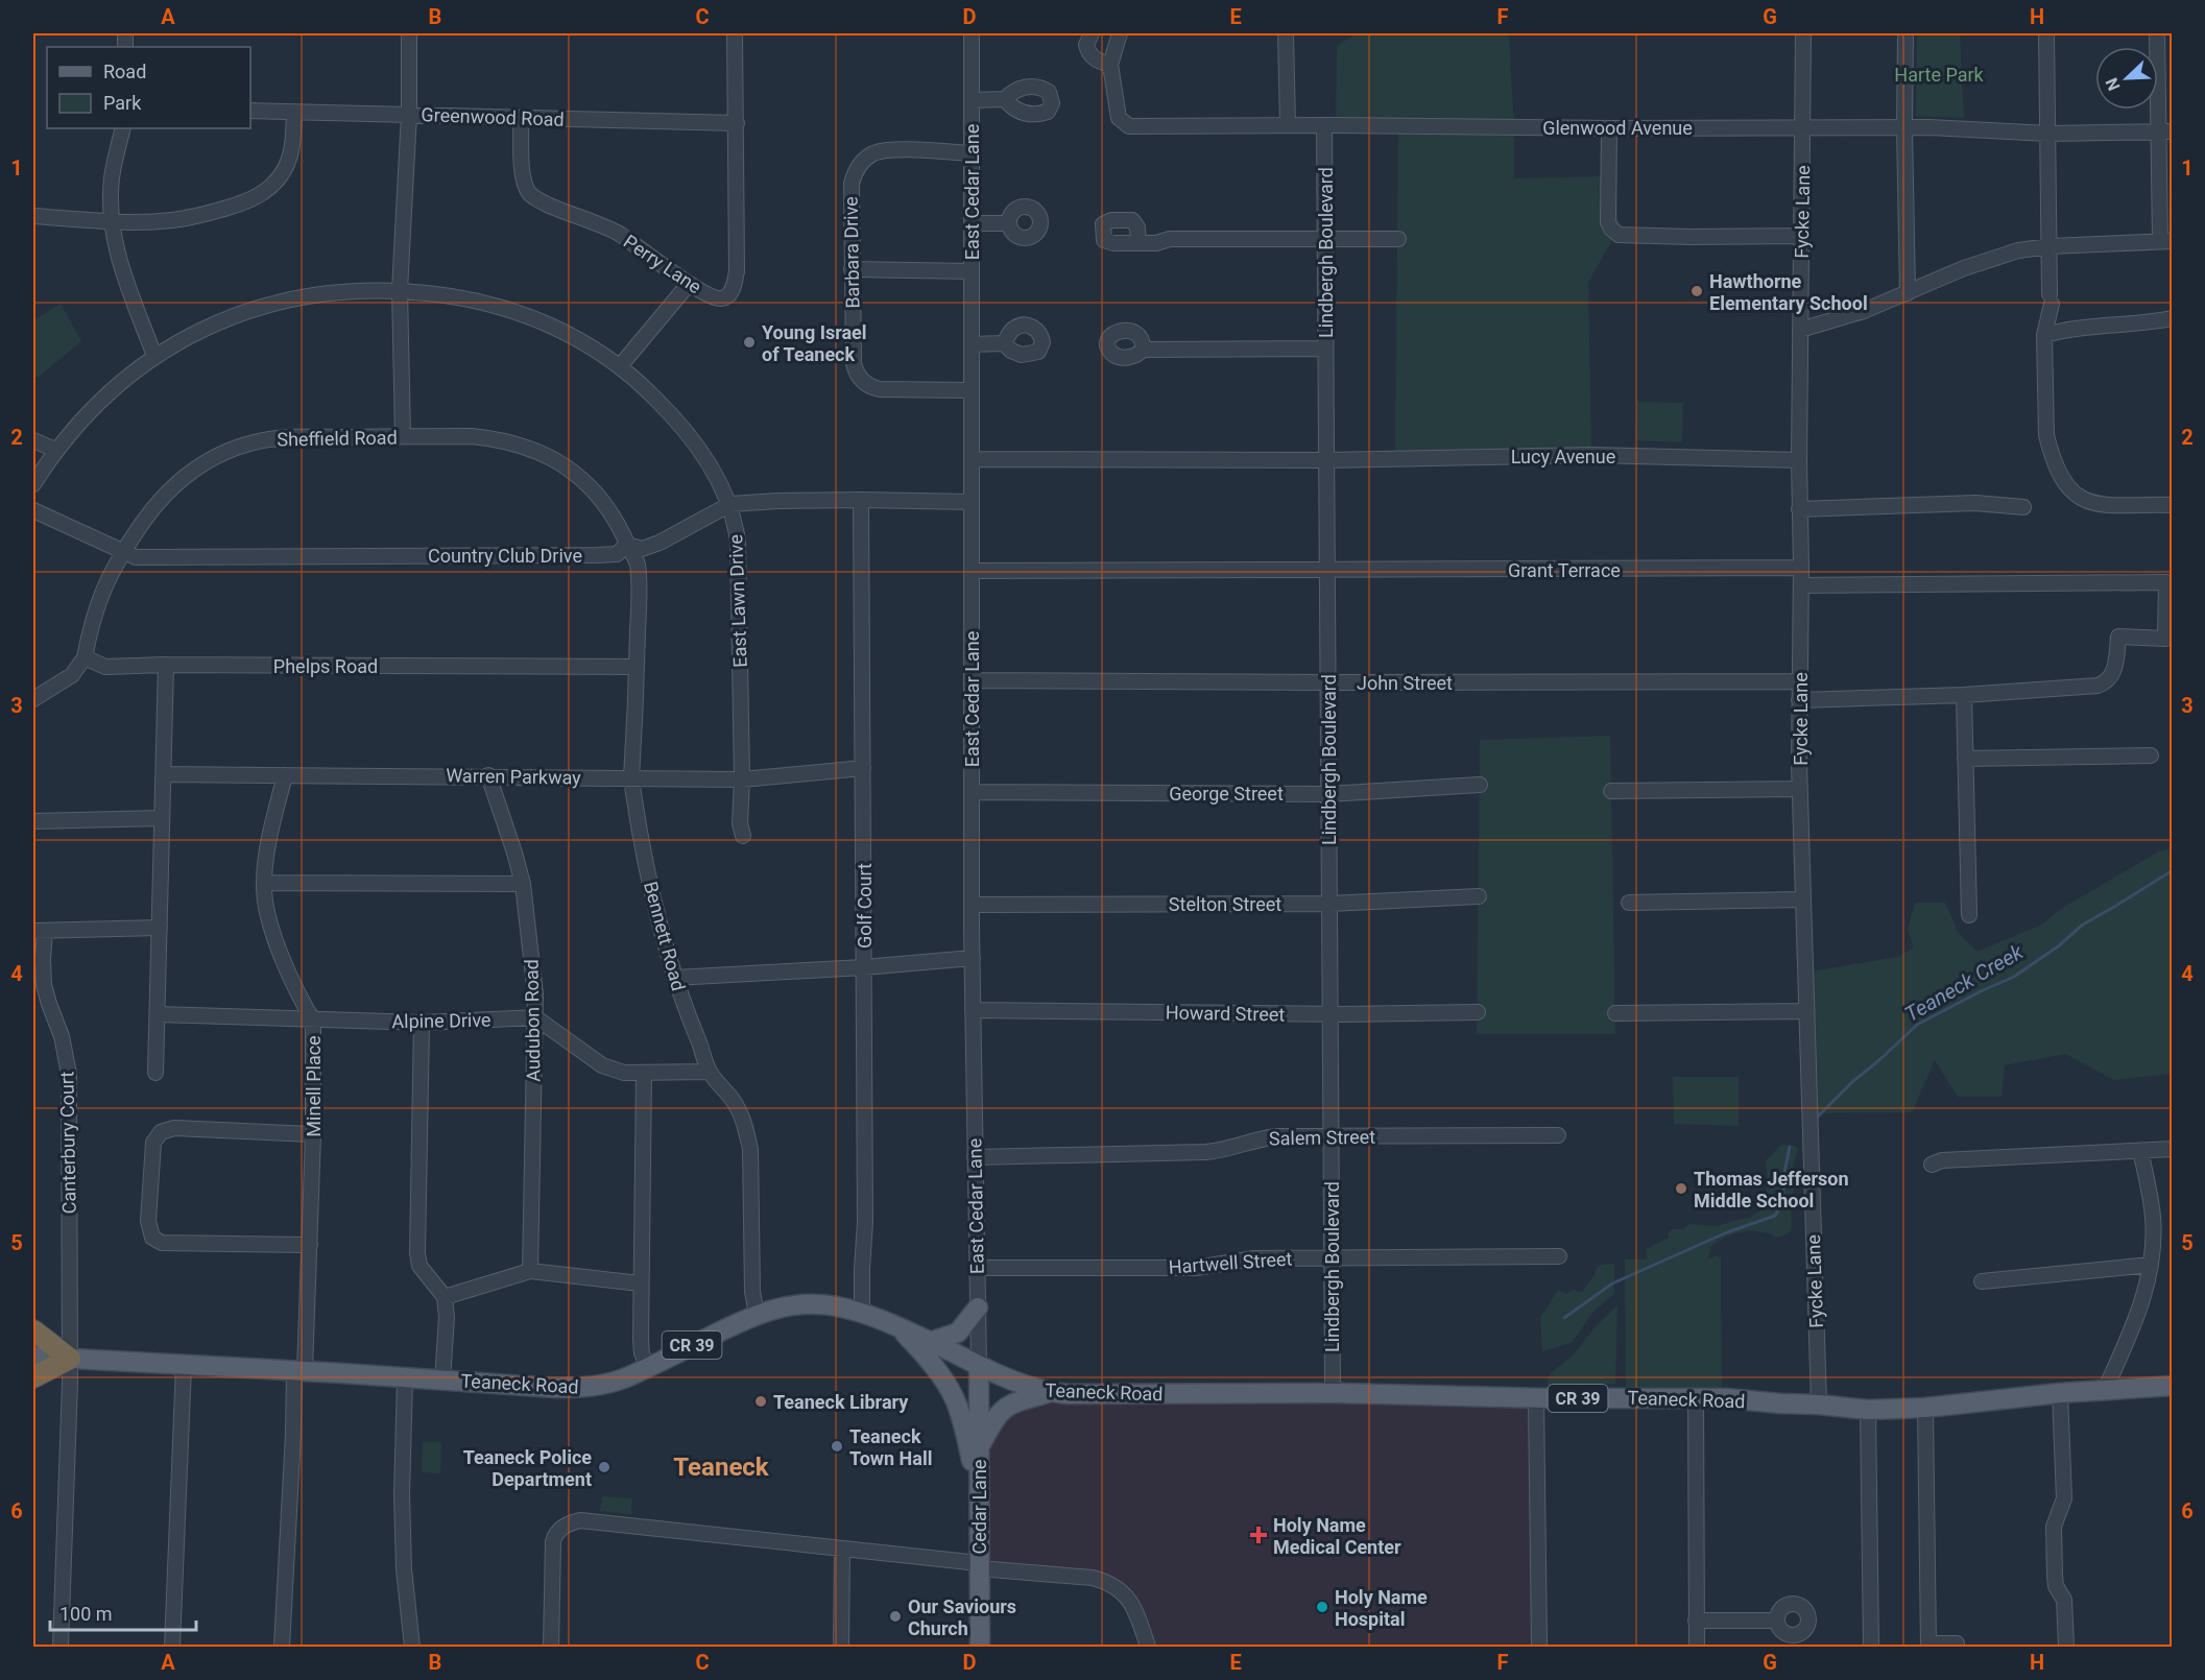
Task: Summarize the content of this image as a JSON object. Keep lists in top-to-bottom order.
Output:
{
  "streets": {
    "main road": ["CR 39", "Teaneck Road", "Cedar Lane"],
    "street": [
      "Greenwood Road",
      "Glenwood Avenue",
      "East Cedar Lane",
      "Fycke Lane",
      "Barbara Drive",
      "Lindbergh Boulevard",
      "Perry Lane",
      "Sheffield Road",
      "Lucy Avenue",
      "Country Club Drive",
      "Grant Terrace",
      "East Lawn Drive",
      "Phelps Road",
      "John Street",
      "Warren Parkway",
      "George Street",
      "Stelton Street",
      "Golf Court",
      "Bennett Road",
      "Howard Street",
      "Alpine Drive",
      "Audubon Road",
      "Minell Place",
      "Salem Street",
      "Canterbury Court",
      "Hartwell Street"
    ]
  },
  "crossings": [
    ["Greenwood Road", "Perry Lane"],
    ["Glenwood Avenue", "Fycke Lane"],
    ["Glenwood Avenue", "Lindbergh Boulevard"],
    ["East Cedar Lane", "Barbara Drive"],
    ["East Cedar Lane", "Lucy Avenue"],
    ["East Cedar Lane", "Country Club Drive"],
    ["East Cedar Lane", "Grant Terrace"],
    ["East Cedar Lane", "John Street"],
    ["East Cedar Lane", "George Street"],
    ["East Cedar Lane", "Stelton Street"],
    ["East Cedar Lane", "Howard Street"],
    ["East Cedar Lane", "Salem Street"],
    ["East Cedar Lane", "Hartwell Street"],
    ["East Cedar Lane", "Teaneck Road"],
    ["East Cedar Lane", "Cedar Lane"],
    ["Fycke Lane", "Lucy Avenue"],
    ["Fycke Lane", "Grant Terrace"],
    ["Fycke Lane", "John Street"],
    ["Fycke Lane", "Teaneck Road"],
    ["Lindbergh Boulevard", "Lucy Avenue"],
    ["Lindbergh Boulevard", "Grant Terrace"],
    ["Lindbergh Boulevard", "John Street"],
    ["Lindbergh Boulevard", "George Street"],
    ["Lindbergh Boulevard", "Stelton Street"],
    ["Lindbergh Boulevard", "Howard Street"],
    ["Lindbergh Boulevard", "Salem Street"],
    ["Lindbergh Boulevard", "Hartwell Street"],
    ["Lindbergh Boulevard", "Teaneck Road"],
    ["Sheffield Road", "Country Club Drive"],
    ["Sheffield Road", "Phelps Road"],
    ["Sheffield Road", "Bennett Road"],
    ["Country Club Drive", "East Lawn Drive"],
    ["Country Club Drive", "Golf Court"],
    ["Country Club Drive", "Bennett Road"],
    ["East Lawn Drive", "Warren Parkway"],
    ["Phelps Road", "Bennett Road"],
    ["Warren Parkway", "Golf Court"],
    ["Warren Parkway", "Bennett Road"],
    ["Warren Parkway", "Audubon Road"],
    ["Warren Parkway", "Minell Place"],
    ["Golf Court", "Teaneck Road"],
    ["Bennett Road", "Teaneck Road"],
    ["Alpine Drive", "Audubon Road"],
    ["Alpine Drive", "Minell Place"],
    ["Minell Place", "Teaneck Road"],
    ["Canterbury Court", "Teaneck Road"],
    ["Teaneck Road", "Cedar Lane"]
  ],
  "districts": ["Teaneck"],
  "water": ["Teaneck Creek"],
  "parks": ["Harte Park"],
  "places": {
    "other": [
      "Hawthorne Elementary School",
      "Young Israel of Teaneck",
      "Thomas Jefferson Middle School",
      "Teaneck Library",
      "Teaneck Town Hall",
      "Teaneck Police Department",
      "Holy Name Hospital",
      "Our Saviours Church"
    ],
    "health": ["Holy Name Medical Center"]
  },
  "legend": ["Road", "Park"],
  "scale_bar": "100 m",
  "north": "bottom left",
  "grid": {
    "columns": [
      "A",
      "B",
      "C",
      "D",
      "E",
      "F",
      "G",
      "H"
    ],
    "rows": [
      "1",
      "2",
      "3",
      "4",
      "5",
      "6"
    ]
  }
}
